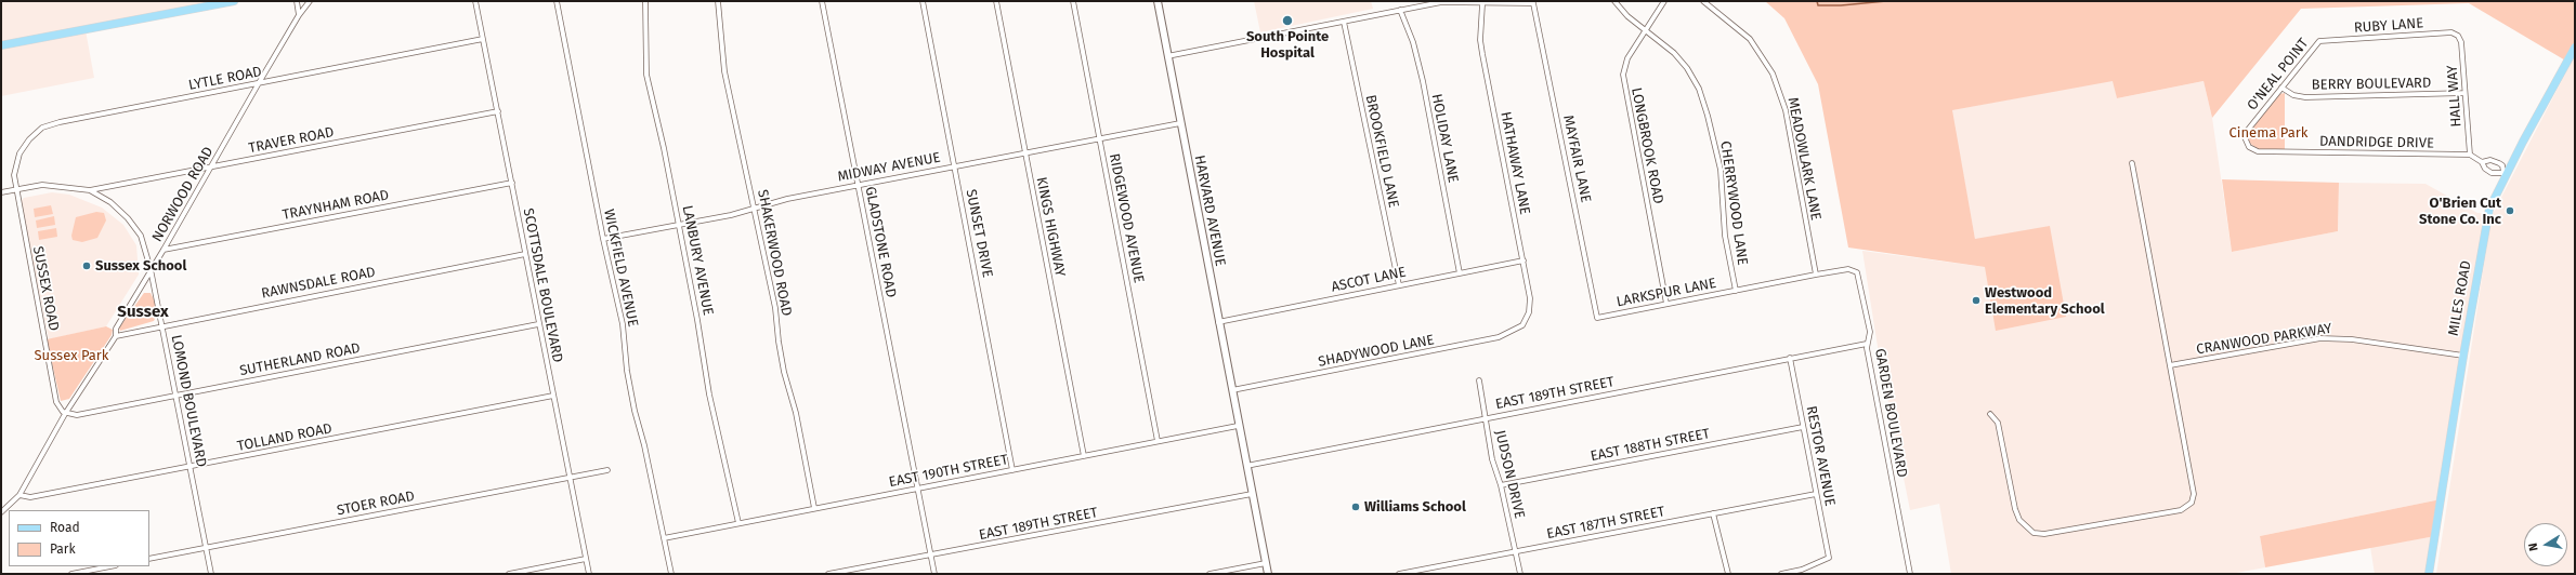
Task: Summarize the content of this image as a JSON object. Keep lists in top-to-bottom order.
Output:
{
  "streets": {
    "main road": ["HARVARD AVENUE", "MILES ROAD"],
    "street": [
      "RUBY LANE",
      "O'NEAL POINT",
      "LYTLE ROAD",
      "BERRY BOULEVARD",
      "HALL WAY",
      "HOLIDAY LANE",
      "TRAVER ROAD",
      "DANDRIDGE DRIVE",
      "LONGBROOK ROAD",
      "BROOKFIELD LANE",
      "MAYFAIR LANE",
      "MEADOWLARK LANE",
      "HATHAWAY LANE",
      "MIDWAY AVENUE",
      "NORWOOD ROAD",
      "CHERRYWOOD LANE",
      "TRAYNHAM ROAD",
      "RIDGEWOOD AVENUE",
      "KINGS HIGHWAY",
      "SUNSET DRIVE",
      "GLADSTONE ROAD",
      "SHAKERWOOD ROAD",
      "LANBURY AVENUE",
      "WICKFIELD AVENUE",
      "ASCOT LANE",
      "RAWNSDALE ROAD",
      "SCOTTSDALE BOULEVARD",
      "SUSSEX ROAD",
      "LARKSPUR LANE",
      "CRANWOOD PARKWAY",
      "SHADYWOOD LANE",
      "SUTHERLAND ROAD",
      "EAST 189TH STREET",
      "LOMOND BOULEVARD",
      "GARDEN BOULEVARD",
      "TOLLAND ROAD",
      "EAST 188TH STREET",
      "RESTOR AVENUE",
      "EAST 190TH STREET",
      "JUDSON DRIVE",
      "STOER ROAD",
      "EAST 187TH STREET"
    ]
  },
  "crossings": [
    ["RUBY LANE", "O'NEAL POINT"],
    ["RUBY LANE", "HALL WAY"],
    ["O'NEAL POINT", "BERRY BOULEVARD"],
    ["O'NEAL POINT", "DANDRIDGE DRIVE"],
    ["LYTLE ROAD", "NORWOOD ROAD"],
    ["LYTLE ROAD", "SCOTTSDALE BOULEVARD"],
    ["LYTLE ROAD", "SUSSEX ROAD"],
    ["LYTLE ROAD", "LOMOND BOULEVARD"],
    ["BERRY BOULEVARD", "HALL WAY"],
    ["HALL WAY", "DANDRIDGE DRIVE"],
    ["HOLIDAY LANE", "ASCOT LANE"],
    ["TRAVER ROAD", "NORWOOD ROAD"],
    ["TRAVER ROAD", "SCOTTSDALE BOULEVARD"],
    ["TRAVER ROAD", "LOMOND BOULEVARD"],
    ["DANDRIDGE DRIVE", "MILES ROAD"],
    ["LONGBROOK ROAD", "CHERRYWOOD LANE"],
    ["LONGBROOK ROAD", "LARKSPUR LANE"],
    ["BROOKFIELD LANE", "ASCOT LANE"],
    ["MAYFAIR LANE", "HATHAWAY LANE"],
    ["MAYFAIR LANE", "LARKSPUR LANE"],
    ["MEADOWLARK LANE", "LARKSPUR LANE"],
    ["MEADOWLARK LANE", "GARDEN BOULEVARD"],
    ["HATHAWAY LANE", "ASCOT LANE"],
    ["HATHAWAY LANE", "SHADYWOOD LANE"],
    ["MIDWAY AVENUE", "HARVARD AVENUE"],
    ["MIDWAY AVENUE", "RIDGEWOOD AVENUE"],
    ["MIDWAY AVENUE", "KINGS HIGHWAY"],
    ["MIDWAY AVENUE", "SUNSET DRIVE"],
    ["MIDWAY AVENUE", "GLADSTONE ROAD"],
    ["MIDWAY AVENUE", "SHAKERWOOD ROAD"],
    ["MIDWAY AVENUE", "LANBURY AVENUE"],
    ["MIDWAY AVENUE", "WICKFIELD AVENUE"],
    ["NORWOOD ROAD", "TRAYNHAM ROAD"],
    ["NORWOOD ROAD", "RAWNSDALE ROAD"],
    ["NORWOOD ROAD", "SUSSEX ROAD"],
    ["NORWOOD ROAD", "SUTHERLAND ROAD"],
    ["NORWOOD ROAD", "LOMOND BOULEVARD"],
    ["NORWOOD ROAD", "TOLLAND ROAD"],
    ["CHERRYWOOD LANE", "LARKSPUR LANE"],
    ["TRAYNHAM ROAD", "SCOTTSDALE BOULEVARD"],
    ["HARVARD AVENUE", "ASCOT LANE"],
    ["HARVARD AVENUE", "SHADYWOOD LANE"],
    ["HARVARD AVENUE", "EAST 189TH STREET"],
    ["HARVARD AVENUE", "EAST 190TH STREET"],
    ["RIDGEWOOD AVENUE", "EAST 190TH STREET"],
    ["KINGS HIGHWAY", "EAST 190TH STREET"],
    ["SUNSET DRIVE", "EAST 190TH STREET"],
    ["GLADSTONE ROAD", "EAST 189TH STREET"],
    ["GLADSTONE ROAD", "EAST 190TH STREET"],
    ["SHAKERWOOD ROAD", "EAST 190TH STREET"],
    ["LANBURY AVENUE", "EAST 190TH STREET"],
    ["WICKFIELD AVENUE", "EAST 190TH STREET"],
    ["RAWNSDALE ROAD", "SCOTTSDALE BOULEVARD"],
    ["RAWNSDALE ROAD", "LOMOND BOULEVARD"],
    ["SCOTTSDALE BOULEVARD", "SUTHERLAND ROAD"],
    ["SCOTTSDALE BOULEVARD", "TOLLAND ROAD"],
    ["SCOTTSDALE BOULEVARD", "STOER ROAD"],
    ["SUSSEX ROAD", "SUTHERLAND ROAD"],
    ["SUSSEX ROAD", "LOMOND BOULEVARD"],
    ["LARKSPUR LANE", "GARDEN BOULEVARD"],
    ["MILES ROAD", "CRANWOOD PARKWAY"],
    ["SUTHERLAND ROAD", "LOMOND BOULEVARD"],
    ["EAST 189TH STREET", "GARDEN BOULEVARD"],
    ["EAST 189TH STREET", "RESTOR AVENUE"],
    ["EAST 189TH STREET", "JUDSON DRIVE"],
    ["LOMOND BOULEVARD", "TOLLAND ROAD"],
    ["LOMOND BOULEVARD", "STOER ROAD"],
    ["EAST 188TH STREET", "RESTOR AVENUE"],
    ["EAST 188TH STREET", "JUDSON DRIVE"],
    ["RESTOR AVENUE", "EAST 187TH STREET"],
    ["JUDSON DRIVE", "EAST 187TH STREET"]
  ],
  "districts": ["Sussex"],
  "parks": ["Cinema Park", "Sussex Park"],
  "places": [
    "South Pointe Hospital",
    "O'Brien Cut Stone Co. Inc",
    "Sussex School",
    "Westwood Elementary School",
    "Williams School"
  ],
  "legend": ["Road", "Park"],
  "north": "left"
}
